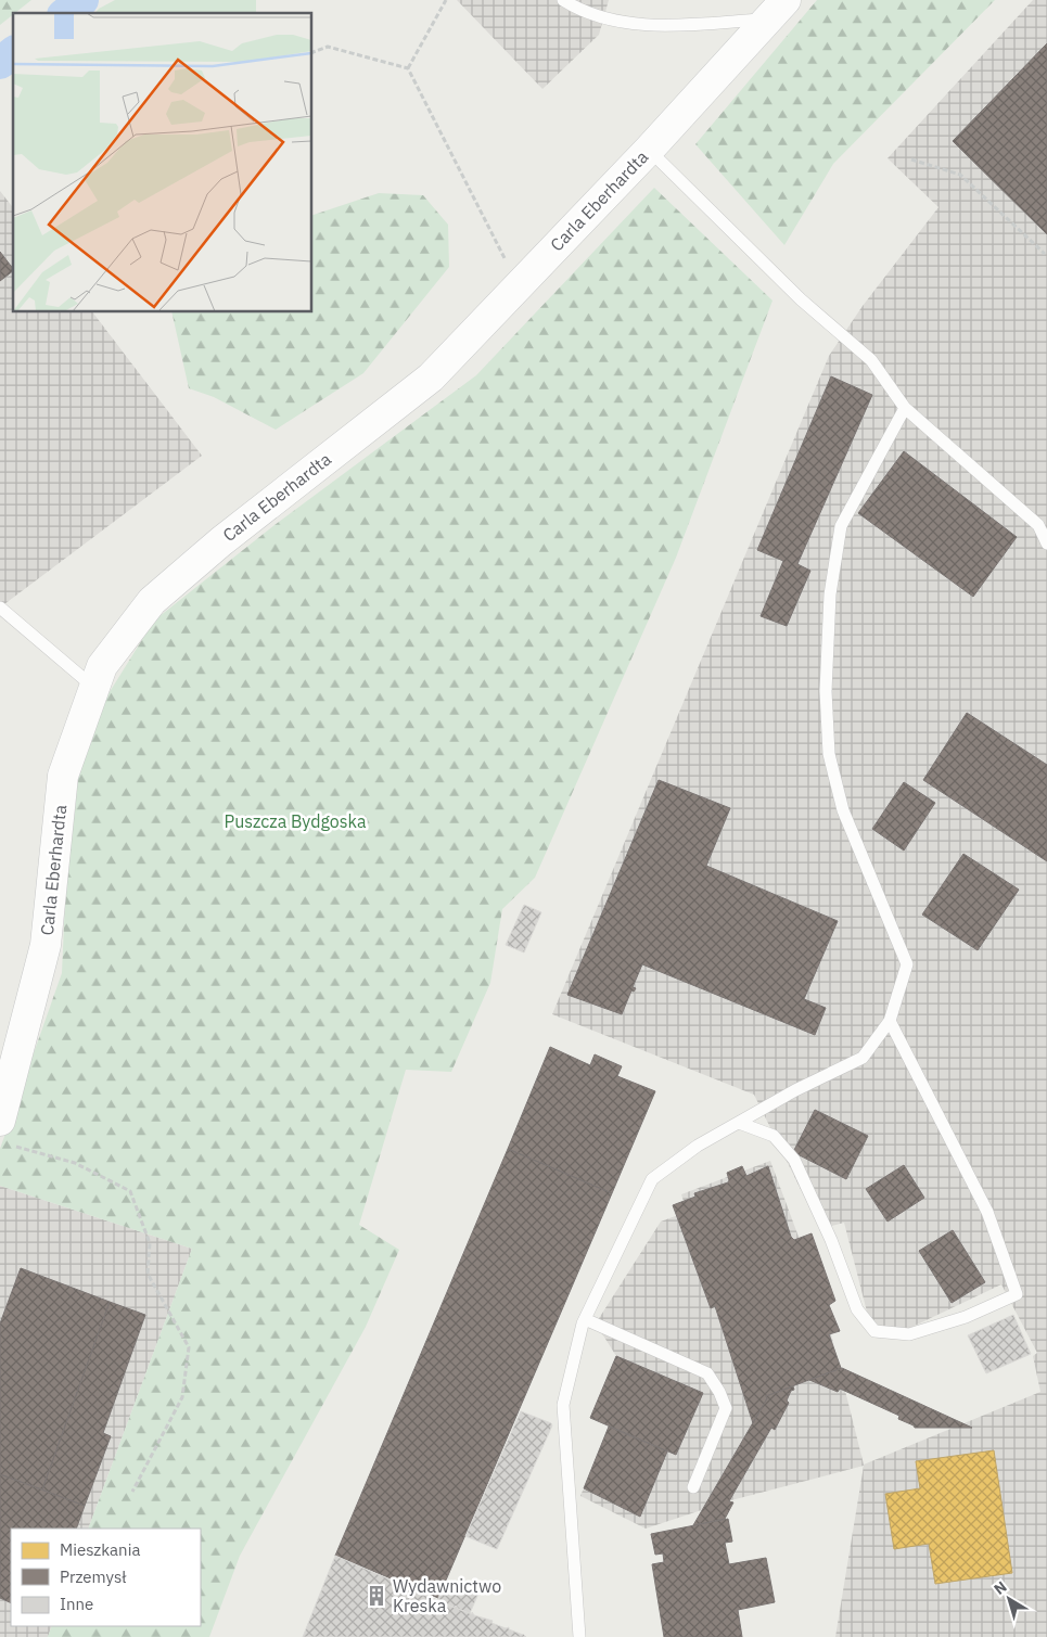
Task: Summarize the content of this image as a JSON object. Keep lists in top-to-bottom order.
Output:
{
  "streets": {
    "street": ["Carla Eberhardta"]
  },
  "parks": ["Puszcza Bydgoska"],
  "places": {
    "building": ["Wydawnictwo Kreska"]
  },
  "legend": ["Mieszkania", "Przemysł", "Inne"],
  "north": "top left"
}
